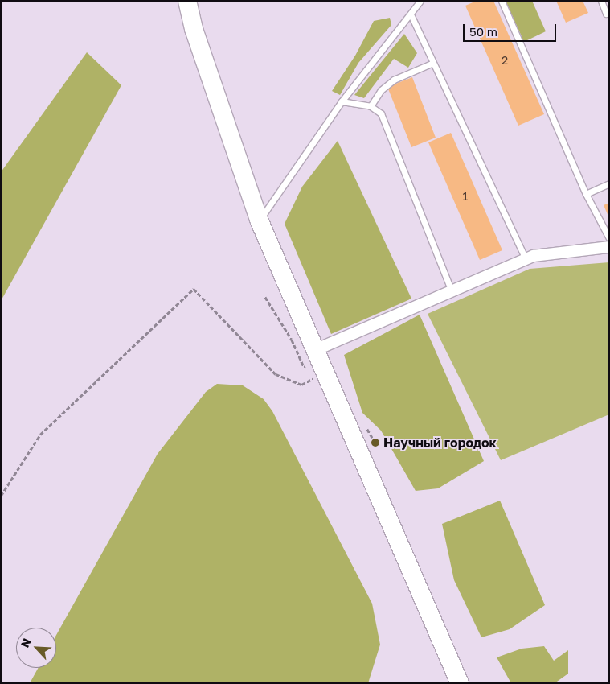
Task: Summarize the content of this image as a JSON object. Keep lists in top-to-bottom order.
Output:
{
  "places": ["Научный городок"],
  "house_numbers": ["2", "1"],
  "scale_bar": "50 m",
  "north": "top left"
}
